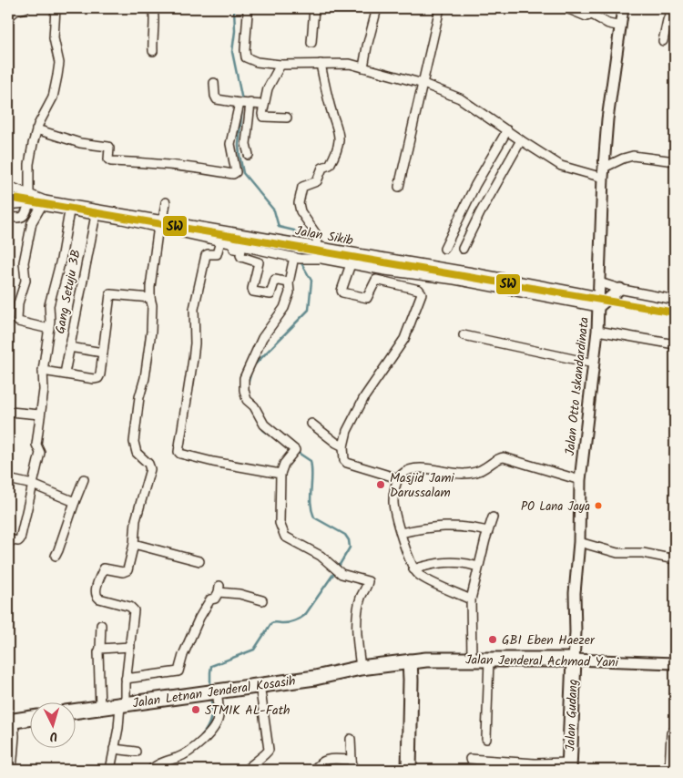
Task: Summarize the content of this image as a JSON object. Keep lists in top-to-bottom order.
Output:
{
  "streets": {
    "highway": ["Jalan Jenderal Achmad Yani", "Jalan Letnan Jenderal Kosasih", "Jalan Gudang"],
    "main road": ["Jalan Otto Iskandardinata"],
    "street": ["Jalan Sikib", "Gang Setuju 3B"]
  },
  "crossings": [
    ["Jalan Sikib", "Jalan Otto Iskandardinata"],
    ["Jalan Otto Iskandardinata", "Jalan Jenderal Achmad Yani"],
    ["Jalan Otto Iskandardinata", "Jalan Gudang"],
    ["Jalan Jenderal Achmad Yani", "Jalan Letnan Jenderal Kosasih"],
    ["Jalan Jenderal Achmad Yani", "Jalan Gudang"]
  ],
  "places": [
    "Masjid Jami Darussalam",
    "PO Lana Jaya",
    "GBI Eben Haezer",
    "STMIK AL-Fath"
  ],
  "lines": ["transit line SW"],
  "north": "bottom"
}
